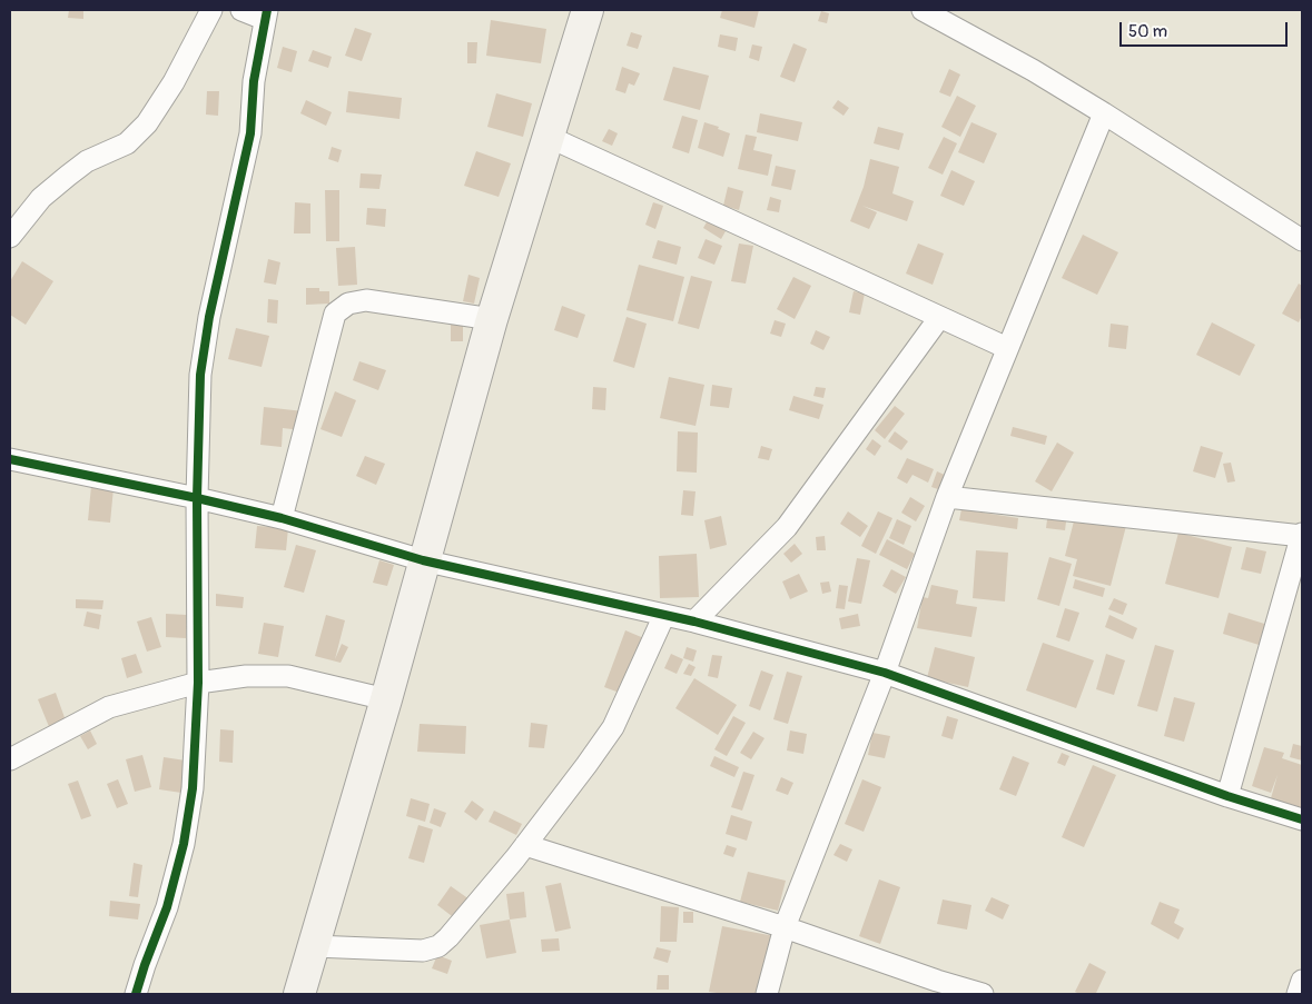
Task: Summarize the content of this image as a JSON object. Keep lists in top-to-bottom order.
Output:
{
  "scale_bar": "50 m"
}
